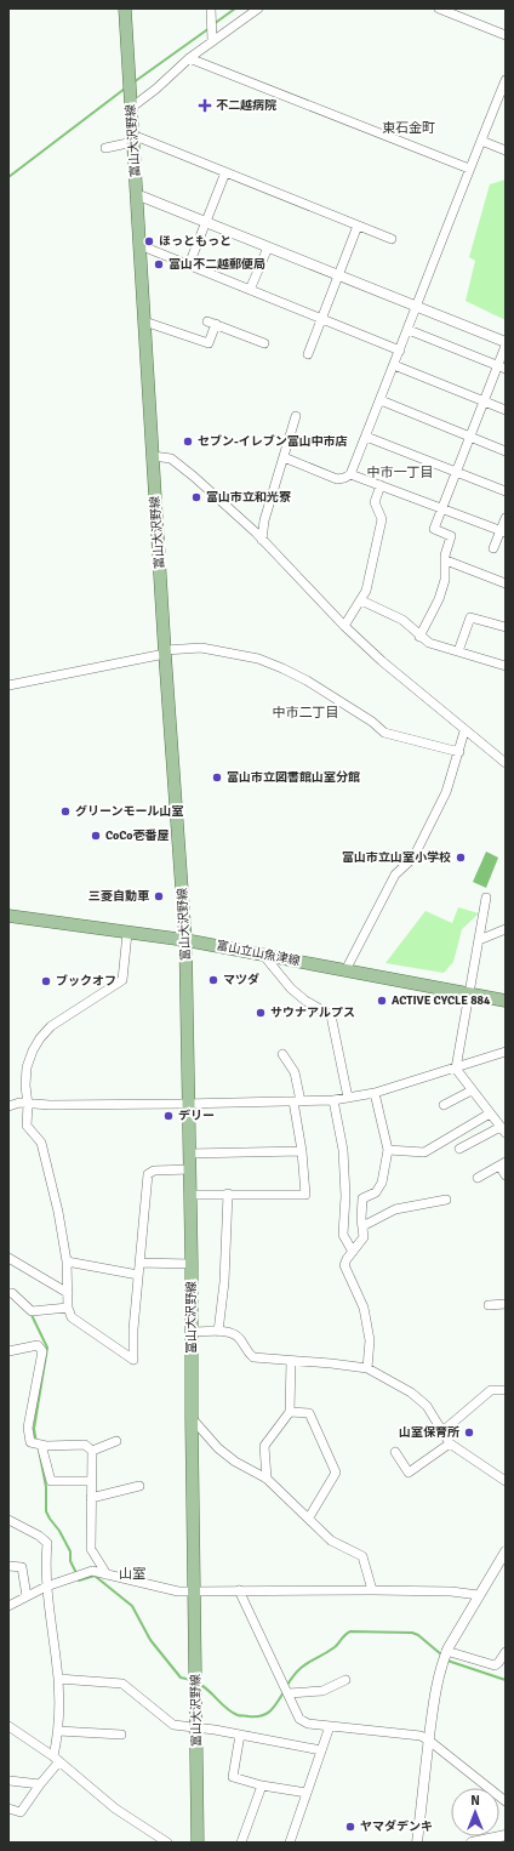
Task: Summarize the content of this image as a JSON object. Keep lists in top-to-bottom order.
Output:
{
  "streets": {
    "main road": ["富山大沢野線", "富山立山魚津線"]
  },
  "crossings": [
    ["富山大沢野線", "富山立山魚津線"]
  ],
  "districts": [
    "東石金町",
    "中市一丁目",
    "中市二丁目",
    "山室"
  ],
  "places": {
    "health": ["不二越病院"],
    "other": [
      "ほっともっと",
      "富山不二越郵便局",
      "セブン-イレブン富山中市店",
      "富山市立和光寮",
      "富山市立図書館山室分館",
      "グリーンモール山室",
      "CoCo壱番屋",
      "富山市立山室小学校",
      "三菱自動車",
      "マツダ",
      "ブックオフ",
      "ACTIVE CYCLE 884",
      "サウナアルプス",
      "デリー",
      "山室保育所",
      "ヤマダデンキ"
    ]
  },
  "north": "top"
}
